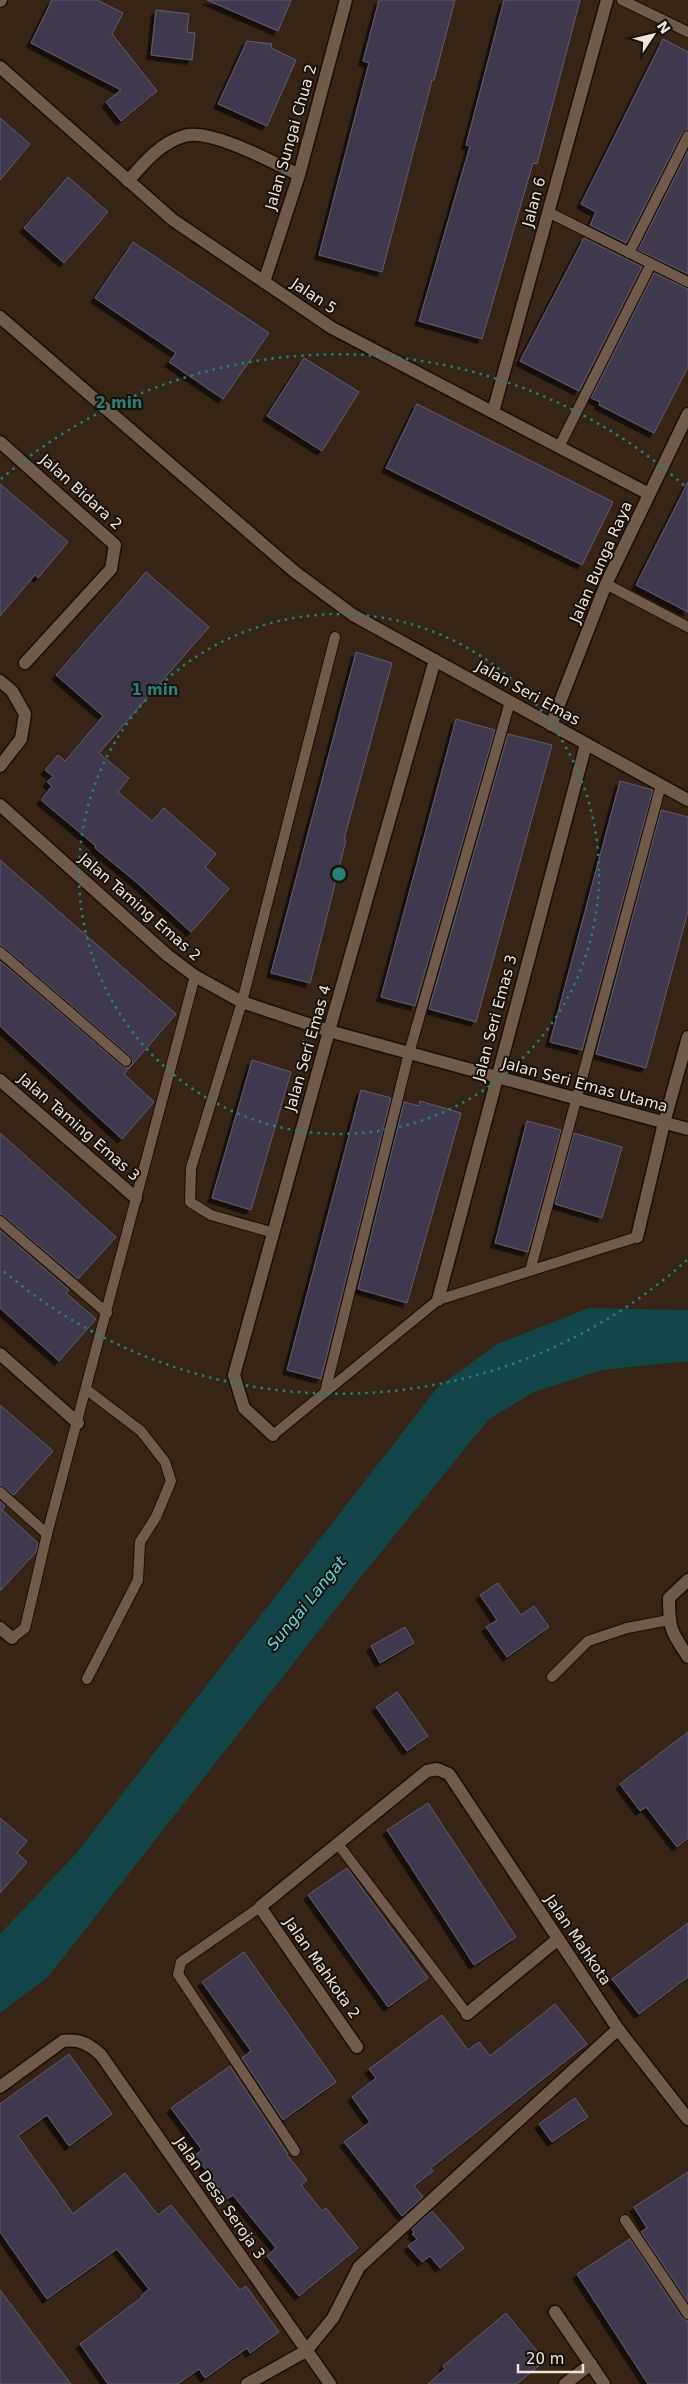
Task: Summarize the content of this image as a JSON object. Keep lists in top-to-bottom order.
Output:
{
  "streets": {
    "street": [
      "Jalan Sungai Chua 2",
      "Jalan 6",
      "Jalan 5",
      "Jalan Bidara 2",
      "Jalan Bunga Raya",
      "Jalan Seri Emas",
      "Jalan Taming Emas 2",
      "Jalan Seri Emas 3",
      "Jalan Seri Emas 4",
      "Jalan Seri Emas Utama",
      "Jalan Taming Emas 3",
      "Jalan Mahkota",
      "Jalan Mahkota 2",
      "Jalan Desa Seroja 3"
    ]
  },
  "crossings": [
    ["Jalan Sungai Chua 2", "Jalan 5"],
    ["Jalan 6", "Jalan 5"],
    ["Jalan 5", "Jalan Bunga Raya"],
    ["Jalan Bunga Raya", "Jalan Seri Emas"],
    ["Jalan Seri Emas", "Jalan Seri Emas 3"],
    ["Jalan Seri Emas", "Jalan Seri Emas 4"],
    ["Jalan Taming Emas 2", "Jalan Seri Emas 4"],
    ["Jalan Taming Emas 2", "Jalan Seri Emas Utama"],
    ["Jalan Seri Emas 3", "Jalan Seri Emas Utama"],
    ["Jalan Seri Emas 4", "Jalan Seri Emas Utama"]
  ],
  "water": ["Sungai Langat"],
  "scale_bar": "20 m",
  "north": "top right",
  "rings": ["2 min", "1 min"]
}
